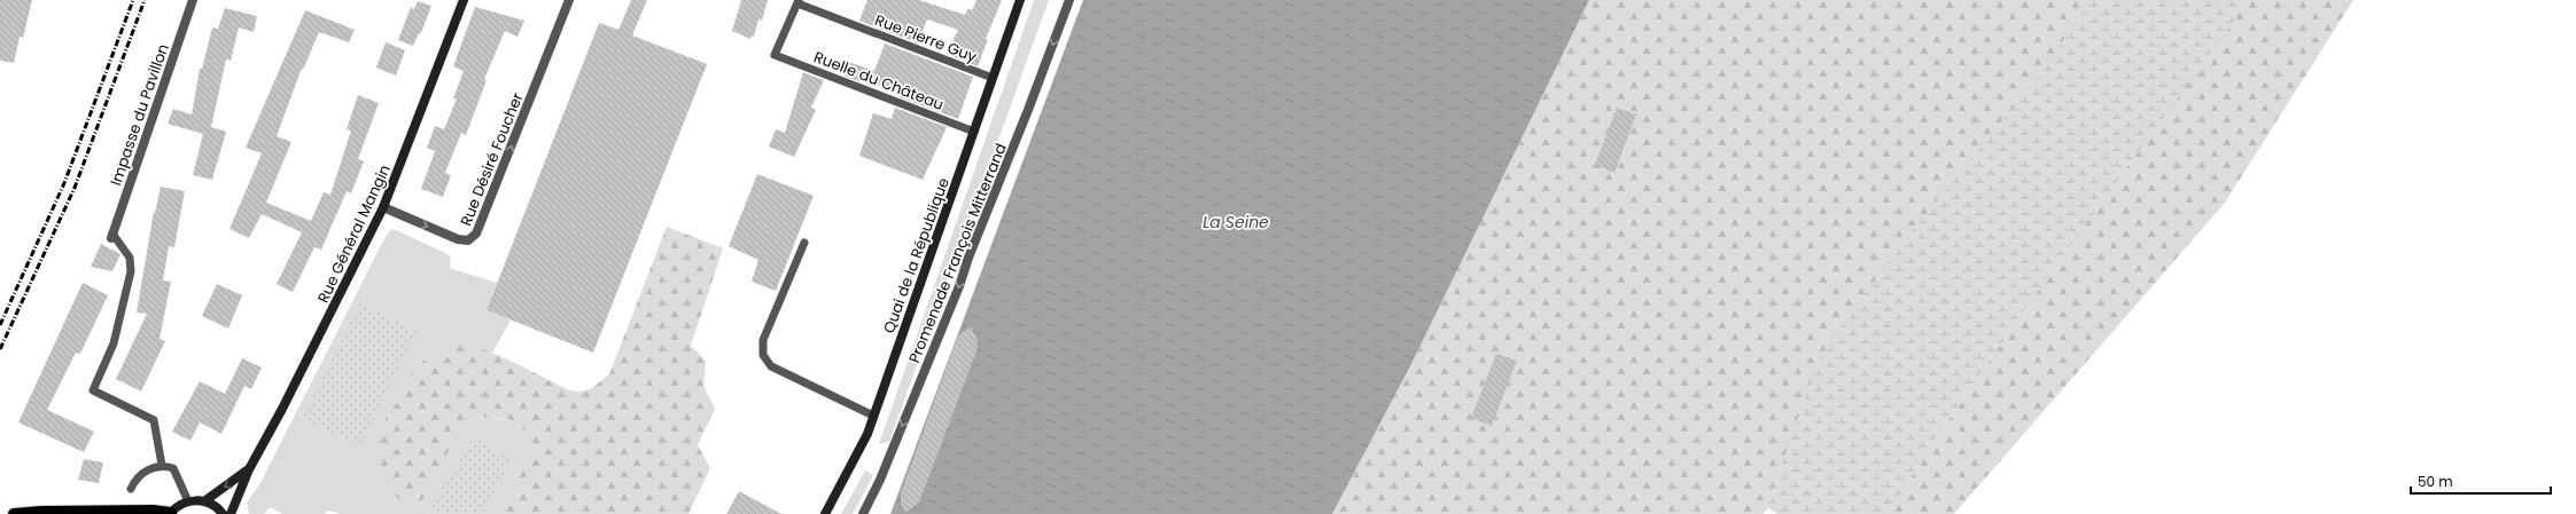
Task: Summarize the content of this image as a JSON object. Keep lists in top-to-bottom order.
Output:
{
  "streets": {
    "main road": ["Rue Général Mangin", "Quai de la République"],
    "street": ["Impasse du Pavillon", "Rue Désiré Foucher", "Promenade François Mitterrand"],
    "lane": ["Rue Pierre Guy", "Ruelle du Château"]
  },
  "crossings": [
    ["Rue Pierre Guy", "Ruelle du Château"],
    ["Rue Pierre Guy", "Quai de la République"],
    ["Ruelle du Château", "Quai de la République"],
    ["Rue Désiré Foucher", "Rue Général Mangin"]
  ],
  "one_way": ["Promenade François Mitterrand"],
  "water": ["La Seine"],
  "scale_bar": "50 m"
}
